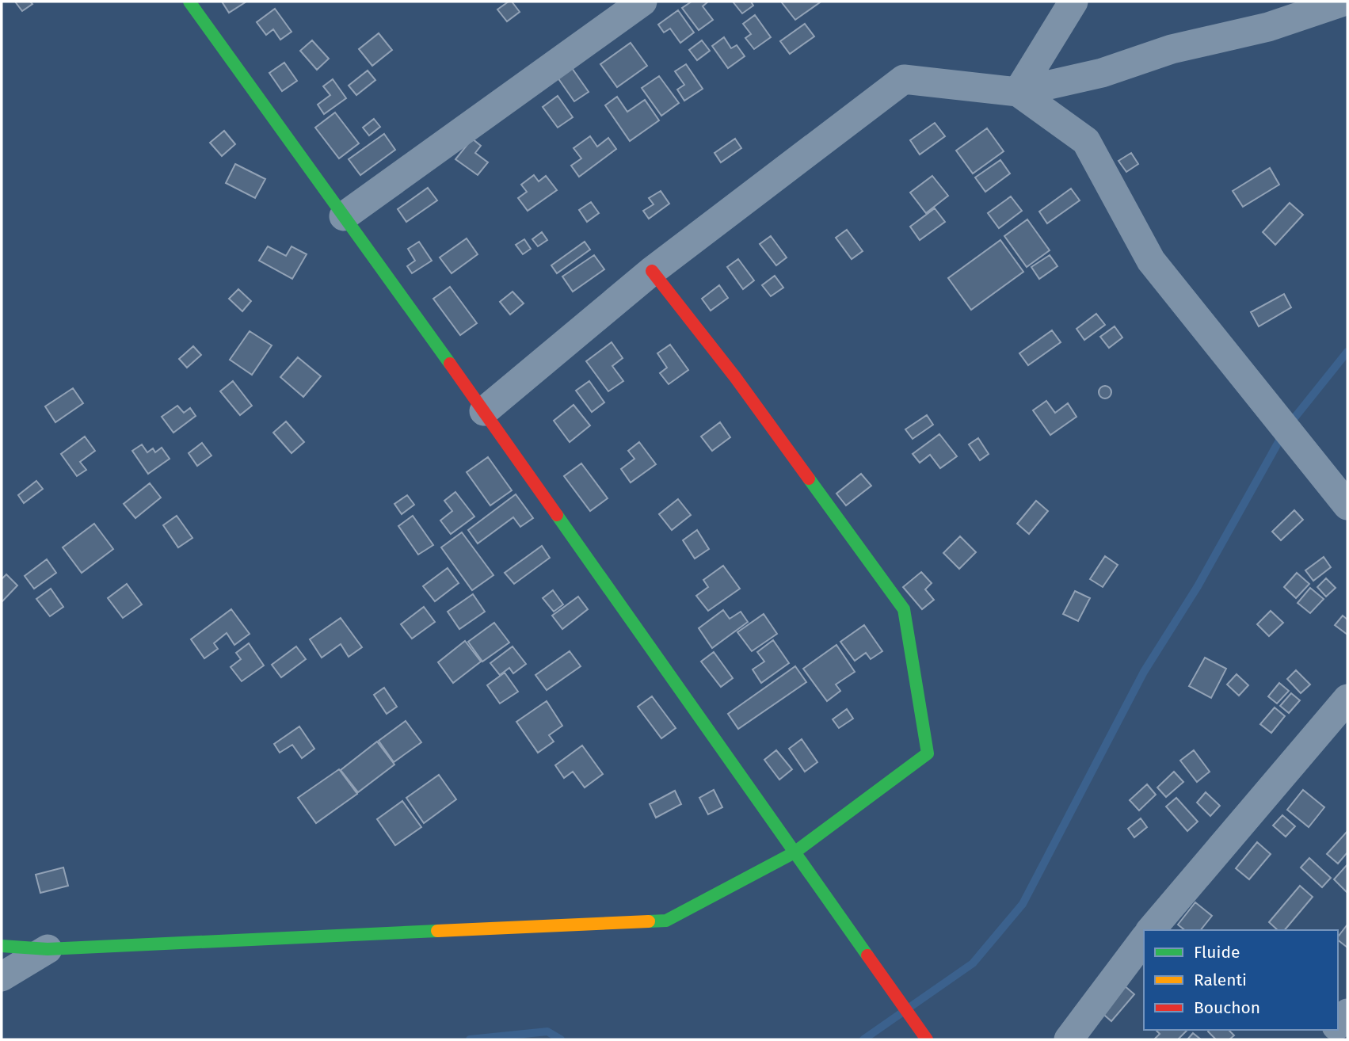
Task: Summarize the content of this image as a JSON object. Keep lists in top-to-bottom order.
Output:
{
  "legend": ["Fluide", "Ralenti", "Bouchon"]
}
